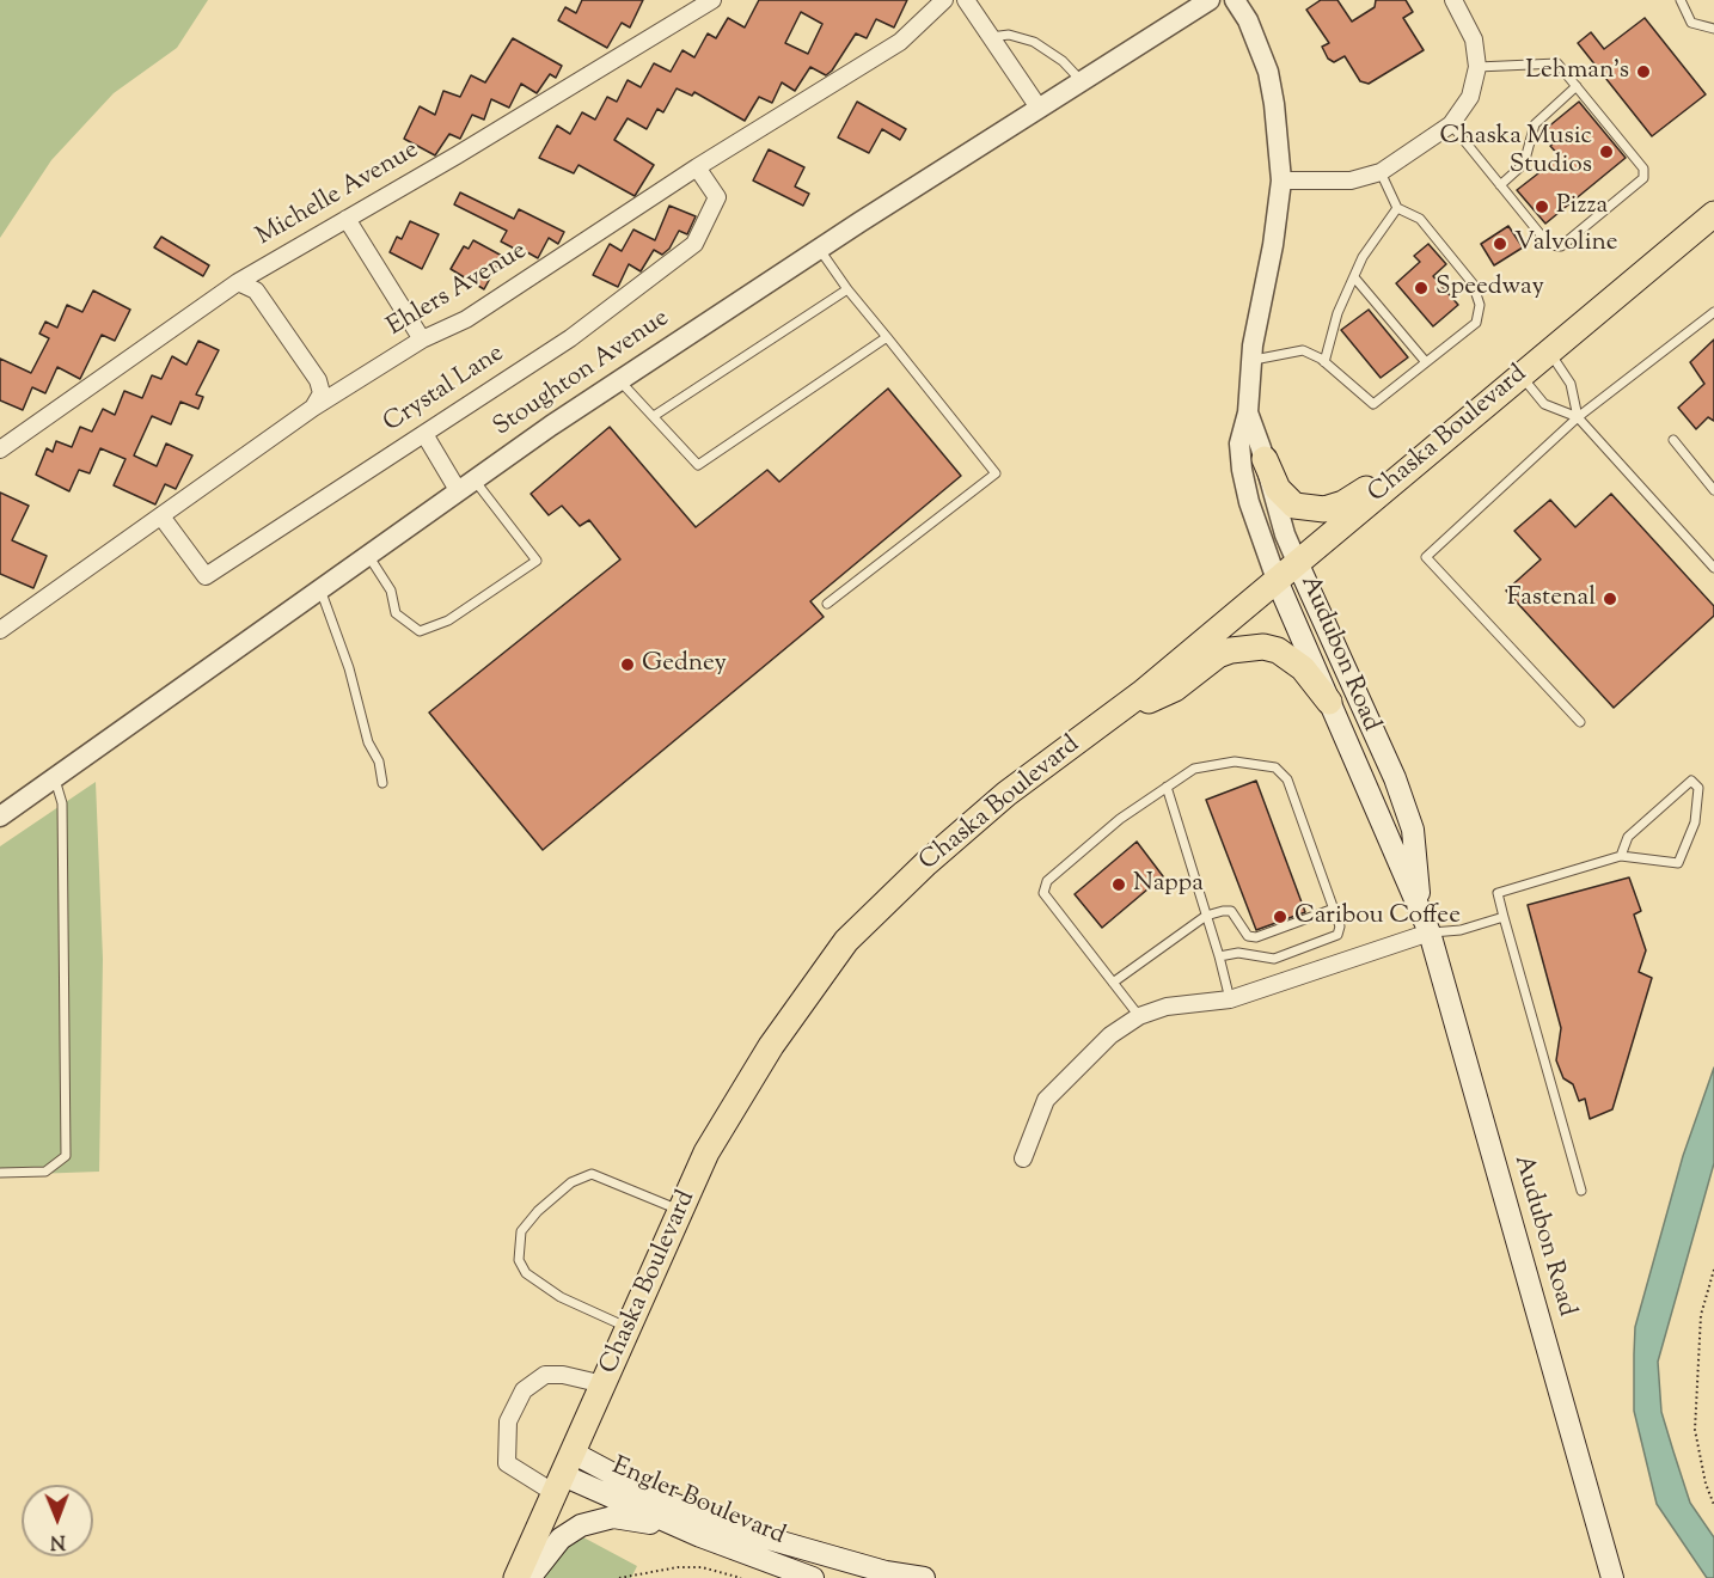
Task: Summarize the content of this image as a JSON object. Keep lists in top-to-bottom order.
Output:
{
  "streets": {
    "main road": ["Chaska Boulevard", "Audubon Road", "Engler Boulevard"],
    "street": [
      "Michelle Avenue",
      "Ehlers Avenue",
      "Stoughton Avenue",
      "Crystal Lane"
    ]
  },
  "crossings": [
    ["Ehlers Avenue", "Crystal Lane"],
    ["Chaska Boulevard", "Audubon Road"],
    ["Chaska Boulevard", "Engler Boulevard"]
  ],
  "places": [
    "Lehman's",
    "Chaska Music Studios",
    "Pizza",
    "Valvoline",
    "Speedway",
    "Fastenal",
    "Gedney",
    "Nappa",
    "Caribou Coffee"
  ],
  "north": "bottom"
}
